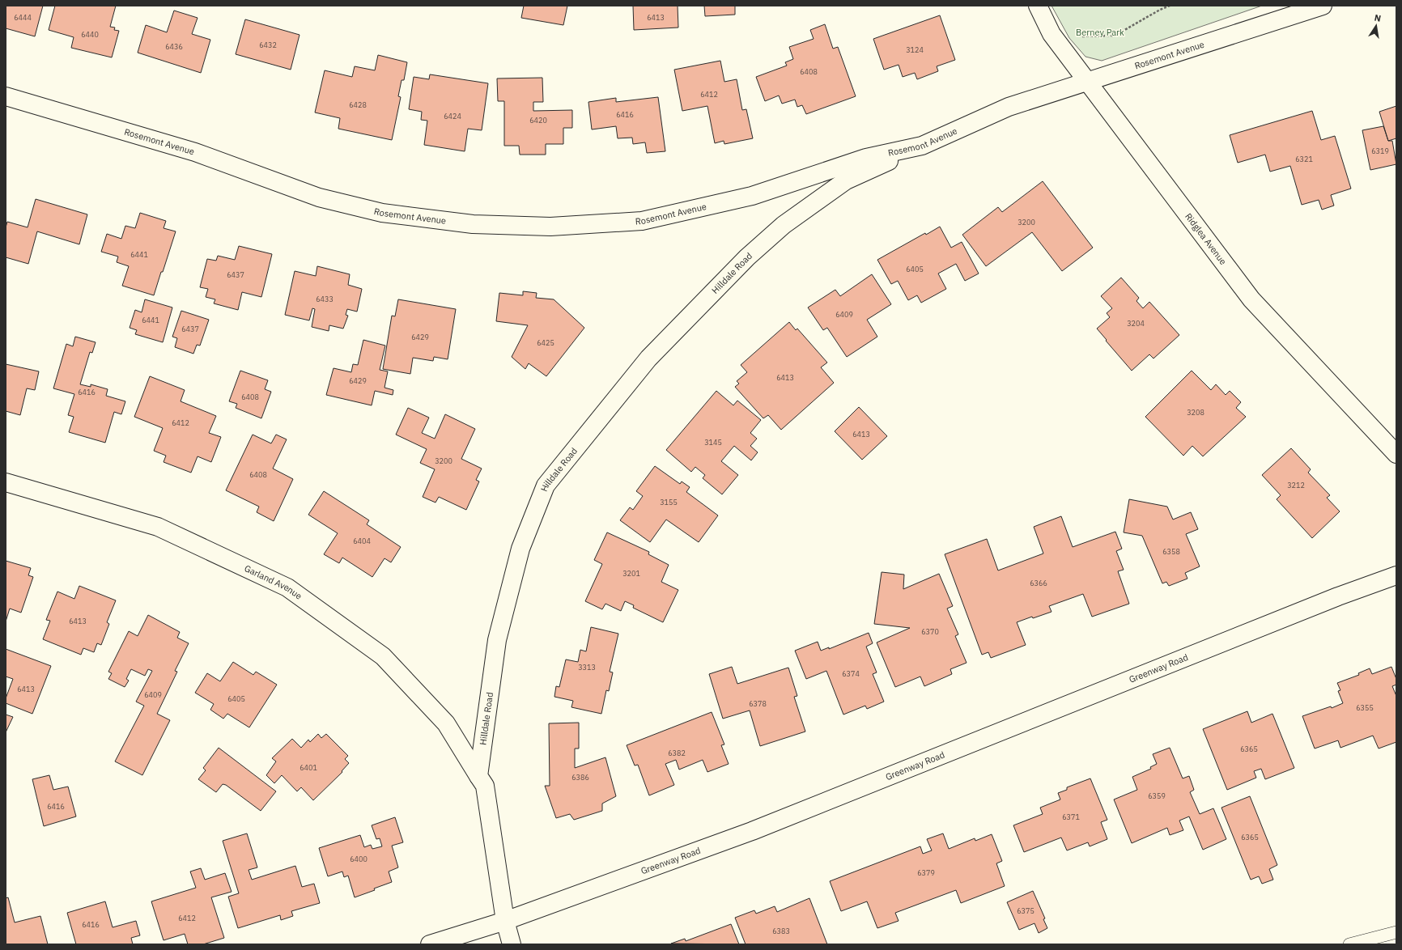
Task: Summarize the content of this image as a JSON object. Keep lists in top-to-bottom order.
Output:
{
  "streets": {
    "street": [
      "Rosemont Avenue",
      "Ridglea Avenue",
      "Hilldale Road",
      "Garland Avenue",
      "Greenway Road"
    ]
  },
  "crossings": [
    ["Rosemont Avenue", "Ridglea Avenue"],
    ["Rosemont Avenue", "Hilldale Road"],
    ["Hilldale Road", "Garland Avenue"]
  ],
  "parks": ["Berney Park"],
  "house_numbers": [
    "6444",
    "6413",
    "6440",
    "6432",
    "6436",
    "3124",
    "6408",
    "6412",
    "6428",
    "6416",
    "6424",
    "6420",
    "6319",
    "6321",
    "3200",
    "6441",
    "6405",
    "6437",
    "6433",
    "6409",
    "6441",
    "3204",
    "6437",
    "6429",
    "6425",
    "6413",
    "6429",
    "6416",
    "6408",
    "3208",
    "6412",
    "6413",
    "3145",
    "3200",
    "6408",
    "3212",
    "3155",
    "6404",
    "6358",
    "3201",
    "6366",
    "6413",
    "6370",
    "3313",
    "6374",
    "6413",
    "6409",
    "6405",
    "6378",
    "6355",
    "6365",
    "6382",
    "6401",
    "6386",
    "6359",
    "6416",
    "6371",
    "6365",
    "6400",
    "6379",
    "6375",
    "6412",
    "6416",
    "6383"
  ],
  "north": "top"
}
